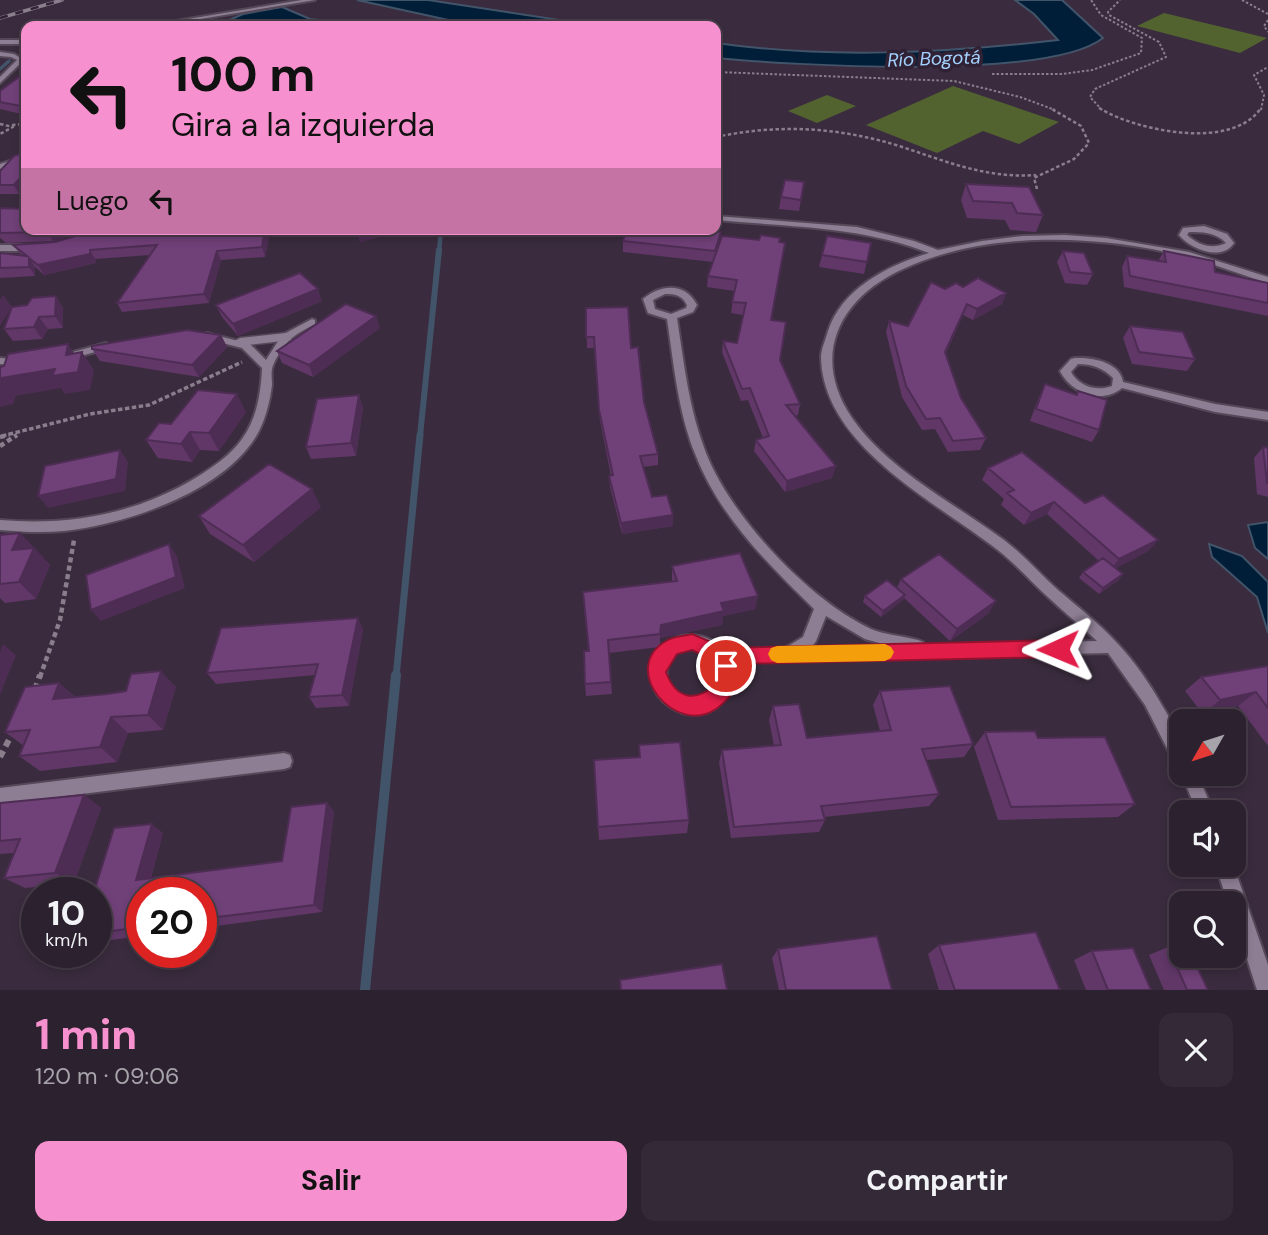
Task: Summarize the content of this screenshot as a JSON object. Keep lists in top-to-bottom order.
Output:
{
  "water": ["Río Bogotá"],
  "north": "bottom left",
  "page": {
    "turn": ["100 m", "Gira a la izquierda"],
    "then": "Luego",
    "speed": "10 km/h",
    "limit": "20",
    "heading": ["1 min", "120 m · 09:06"],
    "buttons": ["Salir", "Compartir"]
  }
}
